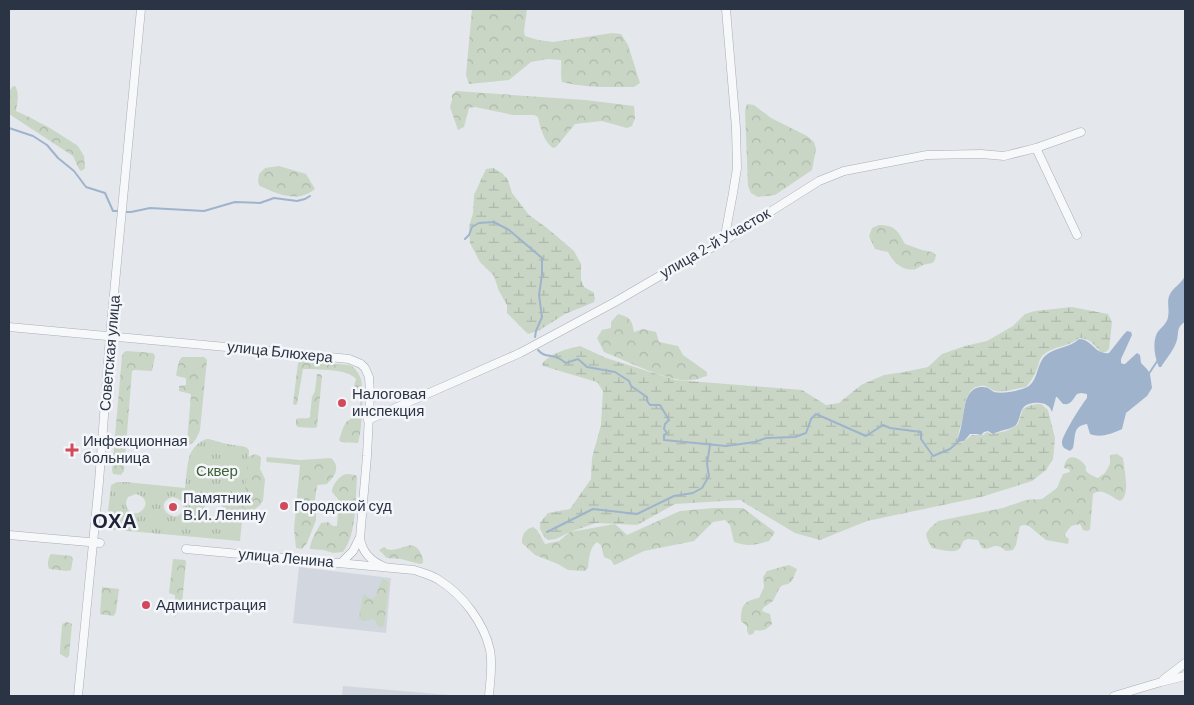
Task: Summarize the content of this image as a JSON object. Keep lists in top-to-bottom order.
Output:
{
  "streets": {
    "street": [
      "улица 2-й Участок",
      "улица Блюхера",
      "Советская улица",
      "улица Ленина"
    ]
  },
  "crossings": [
    ["улица 2-й Участок", "улица Блюхера"],
    ["улица Блюхера", "Советская улица"],
    ["улица Блюхера", "улица Ленина"]
  ],
  "districts": ["ОХА"],
  "parks": ["Сквер"],
  "places": {
    "other": [
      "Налоговая инспекция",
      "Городской суд",
      "Памятник В.И. Ленину",
      "Администрация"
    ],
    "health": ["Инфекционная больница"]
  }
}
